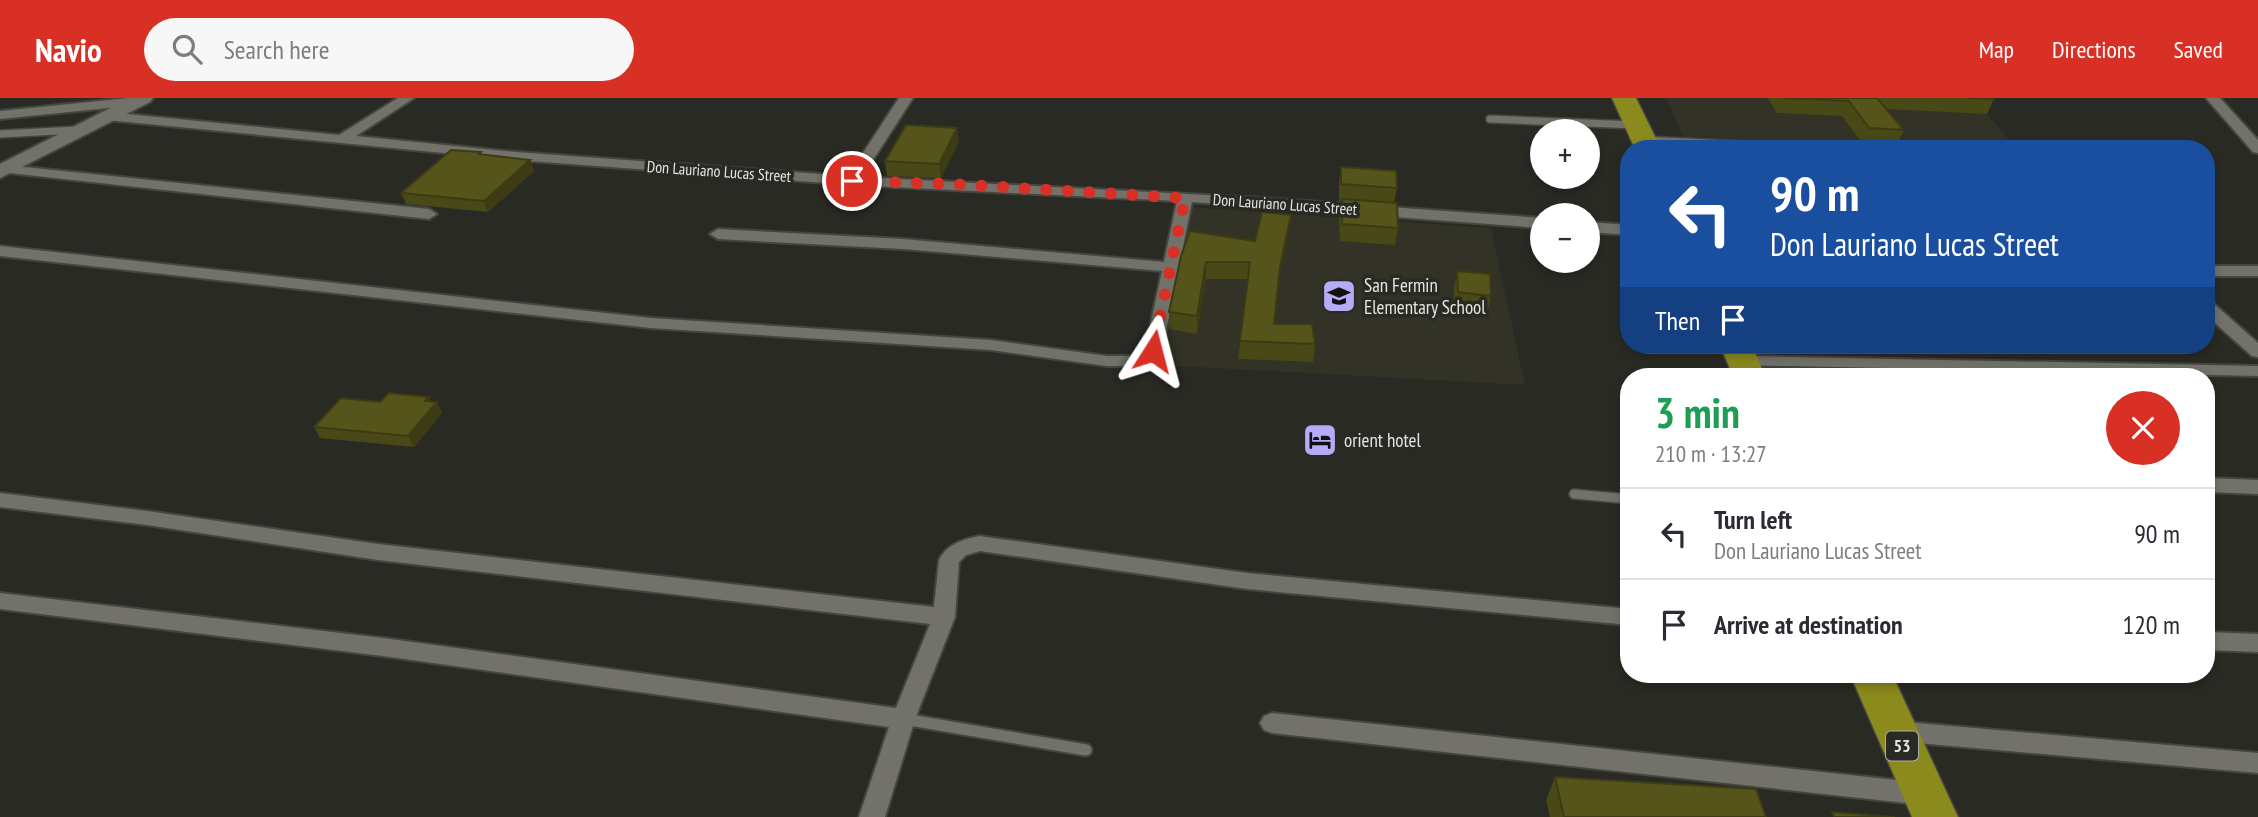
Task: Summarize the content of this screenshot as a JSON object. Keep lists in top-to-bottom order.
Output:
{
  "streets": {
    "highway": ["53"],
    "street": ["Don Lauriano Lucas Street"]
  },
  "places": {
    "school or university": ["San Fermin Elementary School"],
    "hotel": ["orient hotel"]
  },
  "page": {
    "header": "Navio",
    "search": "Search here",
    "nav": ["Map", "Directions", "Saved"],
    "map_buttons": ["+", "−"],
    "turn": ["90 m", "Don Lauriano Lucas Street"],
    "then": "Then",
    "heading": ["3 min", "210 m · 13:27"],
    "list": [
      {
        "name": "Turn left",
        "note": "Don Lauriano Lucas Street",
        "value": "90 m"
      },
      {
        "name": "Arrive at destination",
        "value": "120 m"
      }
    ]
  }
}
